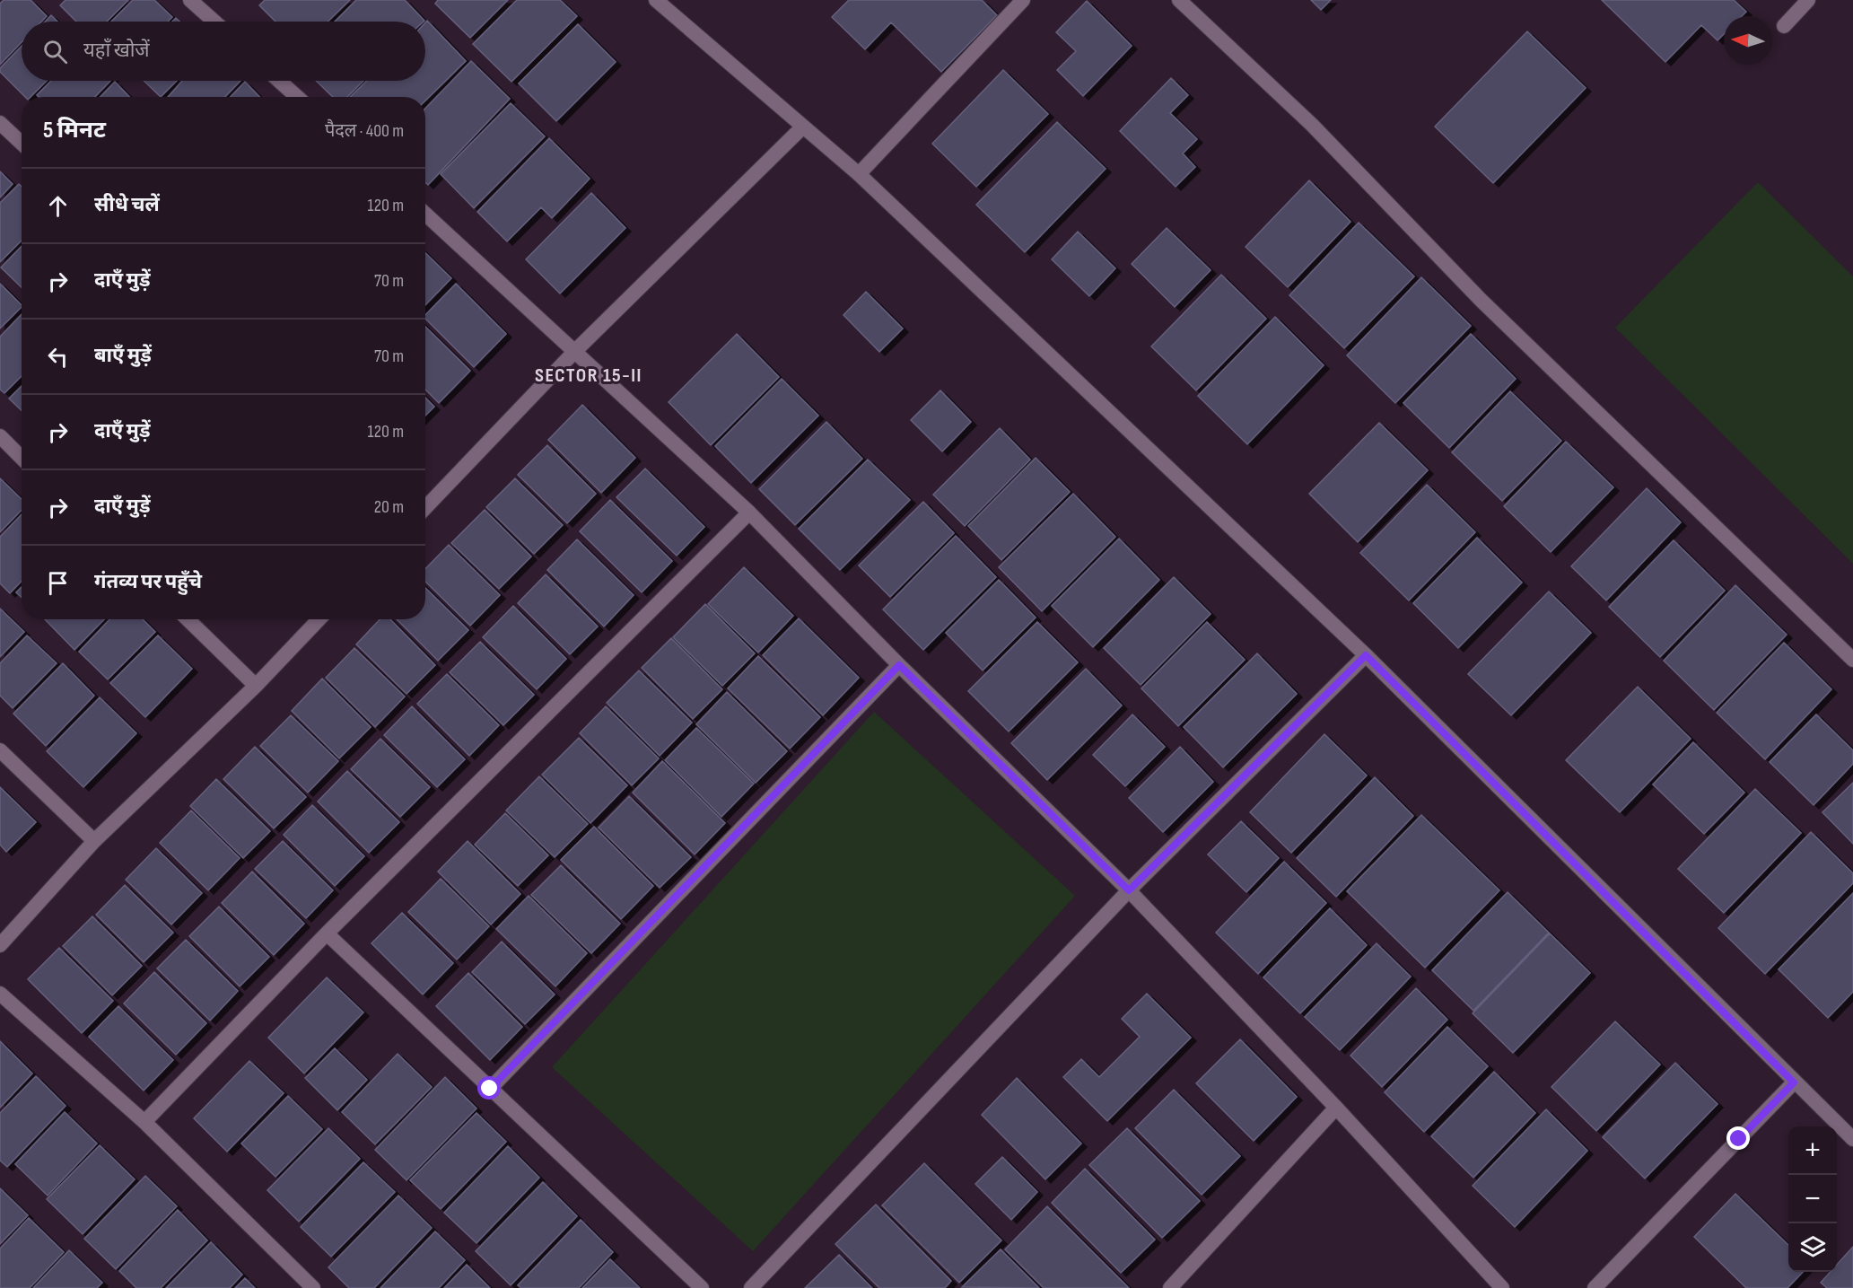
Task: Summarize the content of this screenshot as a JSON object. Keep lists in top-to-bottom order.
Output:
{
  "districts": ["SECTOR 15-II"],
  "north": "left",
  "page": {
    "search": "यहाँ खोजें",
    "heading": ["5 मिनट", "पैदल · 400 m"],
    "list": [
      ["सीधे चलें", "120 m"],
      ["दाएँ मुड़ें", "70 m"],
      ["बाएँ मुड़ें", "70 m"],
      ["दाएँ मुड़ें", "120 m"],
      ["दाएँ मुड़ें", "20 m"],
      "गंतव्य पर पहुँचे"
    ],
    "map_buttons": ["+", "−"]
  }
}
